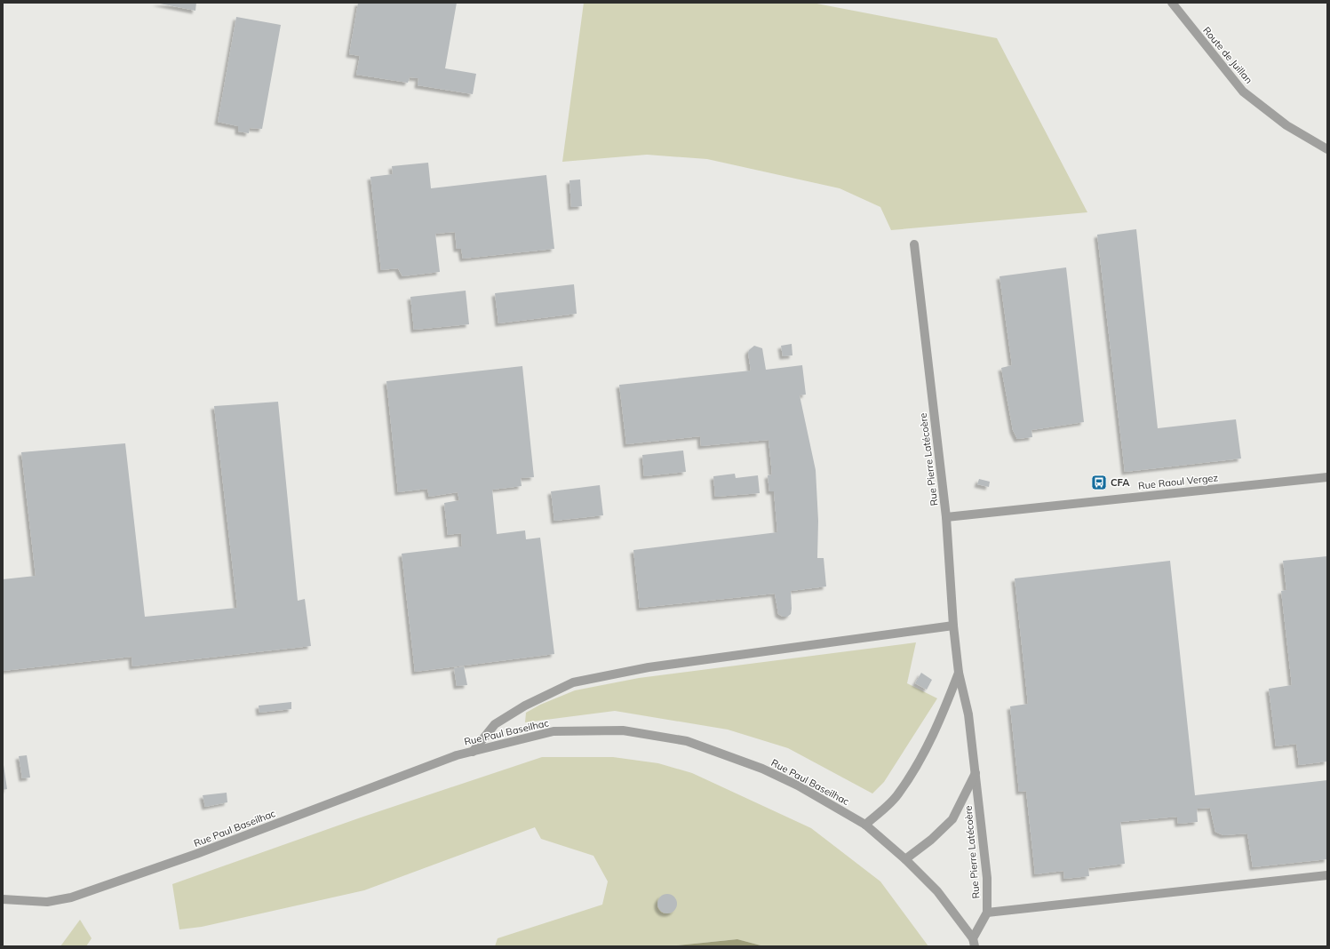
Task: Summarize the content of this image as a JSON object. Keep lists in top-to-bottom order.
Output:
{
  "streets": {
    "street": [
      "Route de Juillan",
      "Rue Pierre Latécoère",
      "Rue Raoul Vergez",
      "Rue Paul Baseilhac"
    ]
  },
  "crossings": [
    ["Rue Pierre Latécoère", "Rue Raoul Vergez"],
    ["Rue Pierre Latécoère", "Rue Paul Baseilhac"]
  ],
  "places": {
    "bus stop": ["CFA"]
  }
}
